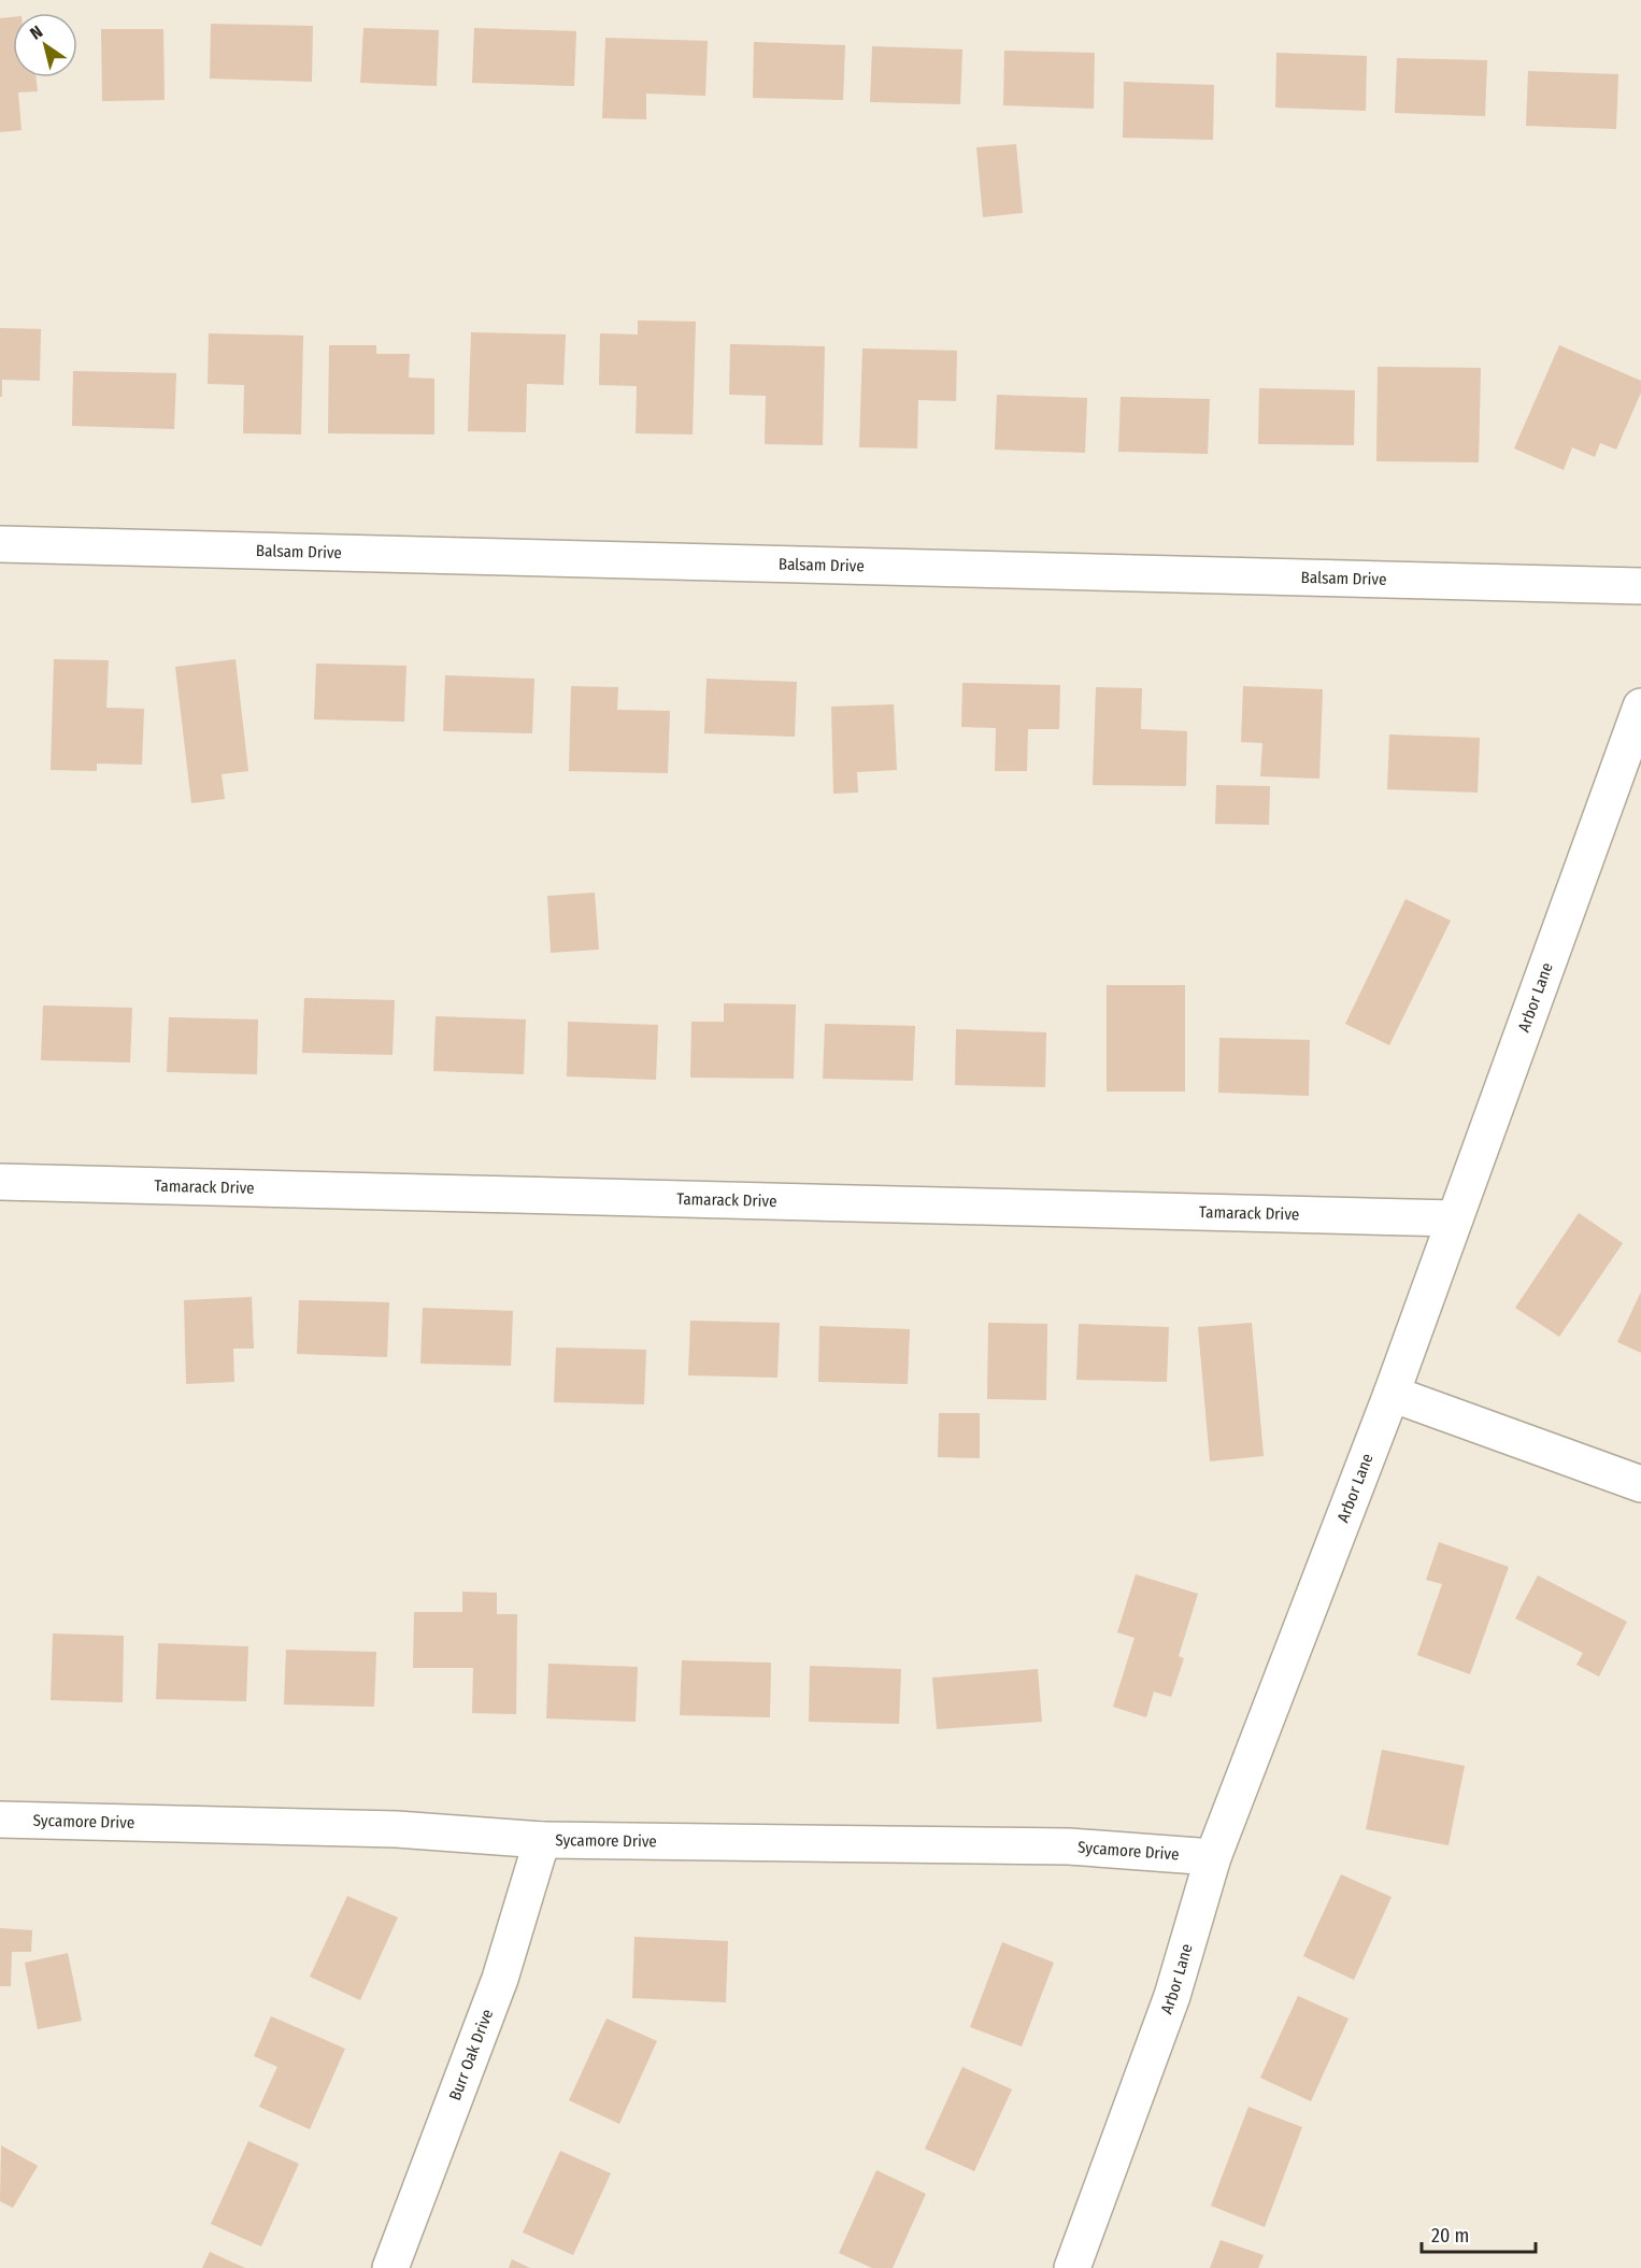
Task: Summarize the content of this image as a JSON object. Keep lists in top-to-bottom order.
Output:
{
  "streets": {
    "street": [
      "Balsam Drive",
      "Arbor Lane",
      "Tamarack Drive",
      "Sycamore Drive",
      "Burr Oak Drive"
    ]
  },
  "crossings": [
    ["Arbor Lane", "Tamarack Drive"],
    ["Arbor Lane", "Sycamore Drive"],
    ["Sycamore Drive", "Burr Oak Drive"]
  ],
  "scale_bar": "20 m",
  "north": "top left"
}
